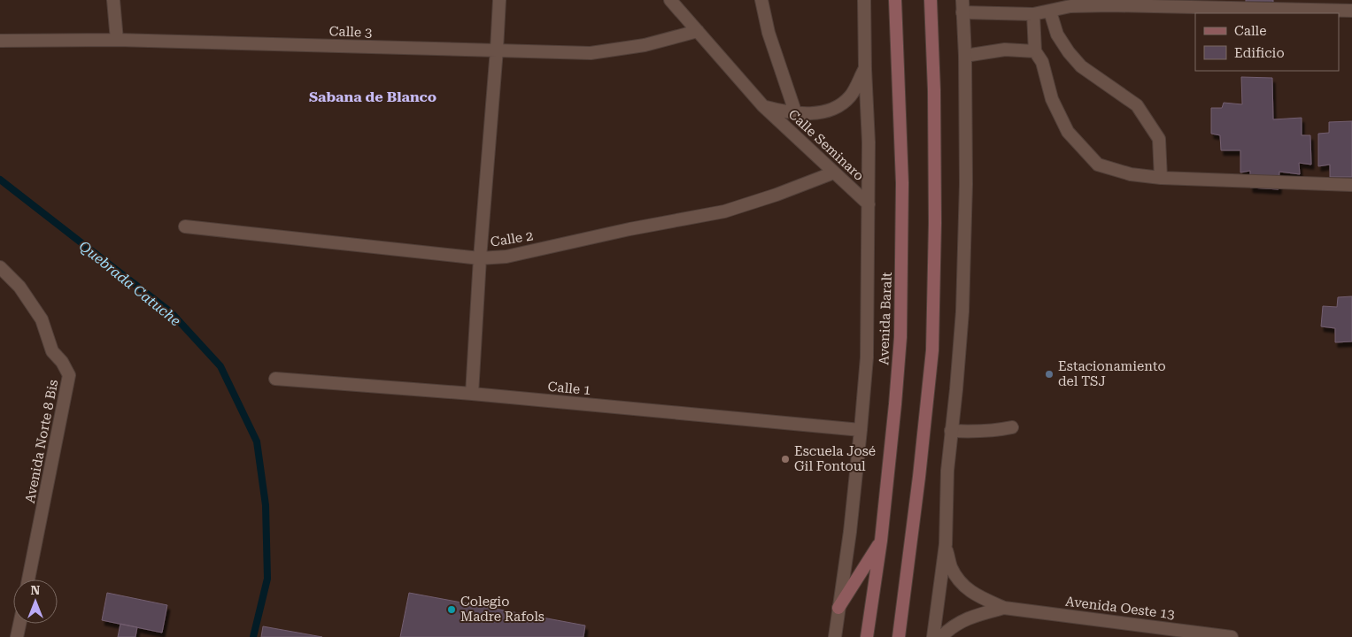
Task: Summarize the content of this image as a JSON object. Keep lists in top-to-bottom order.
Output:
{
  "streets": {
    "main road": ["Avenida Baralt"],
    "street": [
      "Calle 3",
      "Calle Seminaro",
      "Calle 2",
      "Calle 1",
      "Avenida Norte 8 Bis",
      "Avenida Oeste 13"
    ]
  },
  "crossings": [
    ["Calle 3", "Calle Seminaro"],
    ["Calle Seminaro", "Calle 2"],
    ["Calle Seminaro", "Avenida Baralt"],
    ["Avenida Baralt", "Calle 1"]
  ],
  "districts": ["Sabana de Blanco"],
  "water": ["Quebrada Catuche"],
  "places": ["Estacionamiento del TSJ", "Escuela José Gil Fontoul", "Colegio Madre Rafols"],
  "legend": ["Calle", "Edificio"],
  "north": "top"
}
